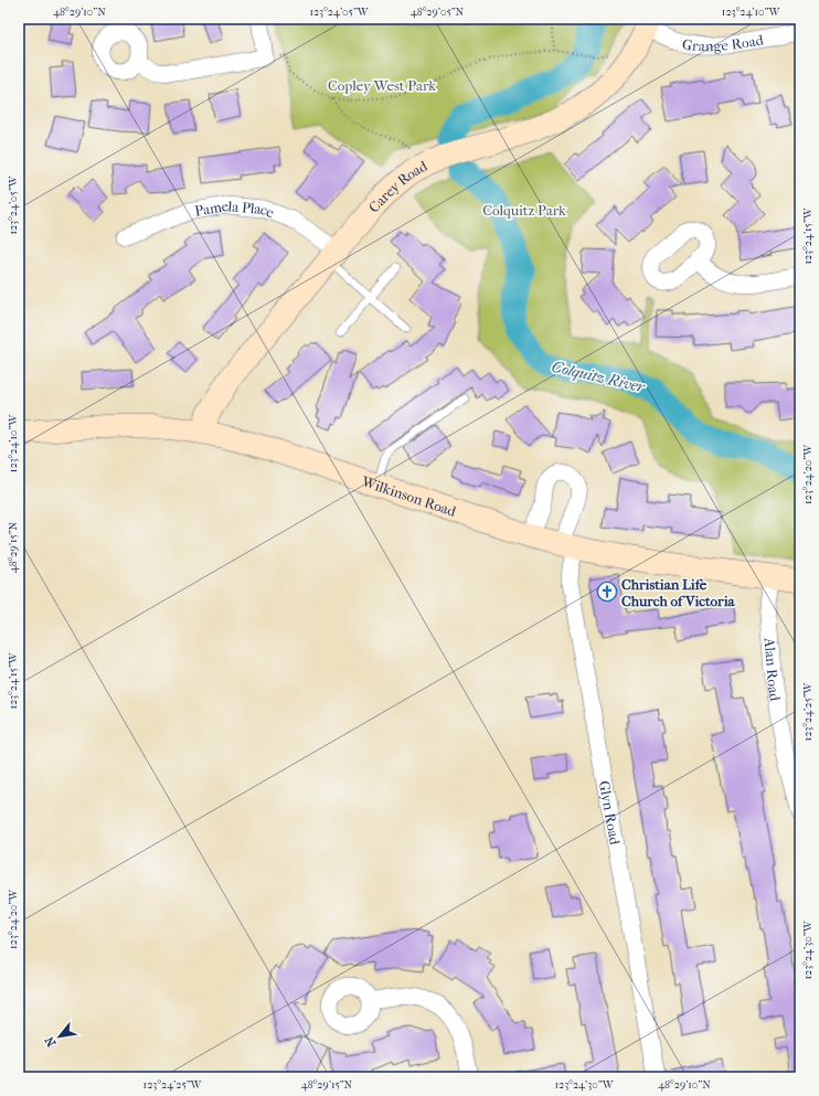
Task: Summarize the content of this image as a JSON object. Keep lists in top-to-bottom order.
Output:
{
  "streets": {
    "main road": ["Carey Road", "Wilkinson Road"],
    "street": [
      "Grange Road",
      "Pamela Place",
      "Alan Road",
      "Glyn Road"
    ]
  },
  "crossings": [
    ["Grange Road", "Carey Road"],
    ["Carey Road", "Pamela Place"],
    ["Carey Road", "Wilkinson Road"],
    ["Wilkinson Road", "Alan Road"],
    ["Wilkinson Road", "Glyn Road"]
  ],
  "water": ["Colquitz River"],
  "parks": ["Copley West Park", "Colquitz Park"],
  "places": {
    "church": ["Christian Life Church of Victoria"]
  },
  "north": "bottom left",
  "coordinates": [
    "48°29'10\"N",
    "123°24'05\"W",
    "48°29'05\"N",
    "123°24'10\"W",
    "123°24'15\"W",
    "123°24'20\"W",
    "48°29'15\"N",
    "123°24'25\"W",
    "123°24'30\"W"
  ]
}
